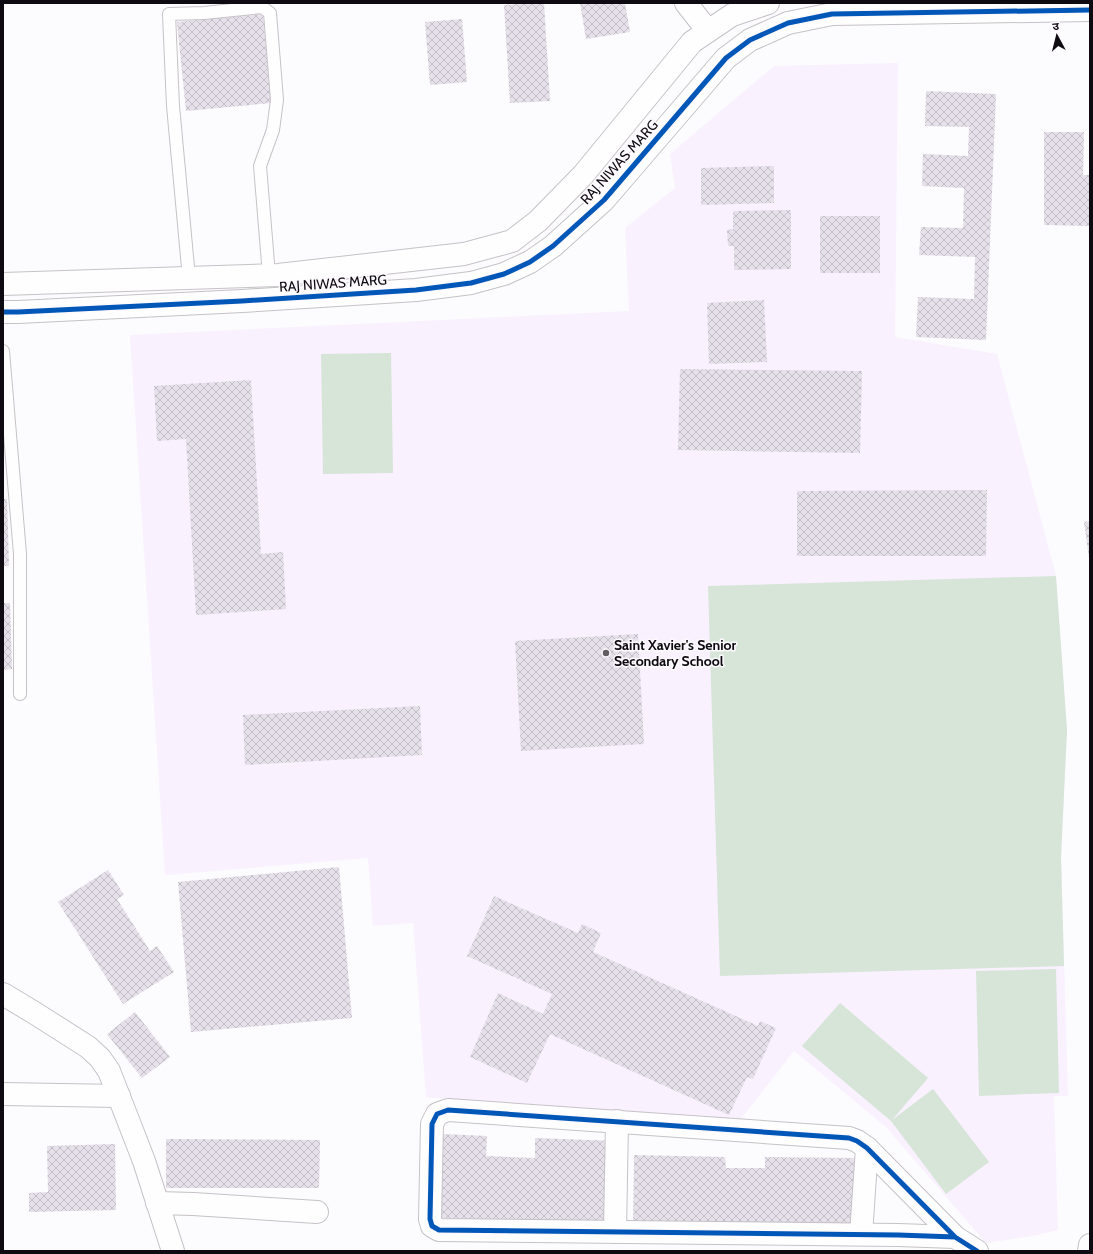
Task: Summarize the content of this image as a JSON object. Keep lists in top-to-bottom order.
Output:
{
  "streets": {
    "street": ["RAJ NIWAS MARG"]
  },
  "places": ["Saint Xavier's Senior Secondary School"],
  "north": "top"
}
